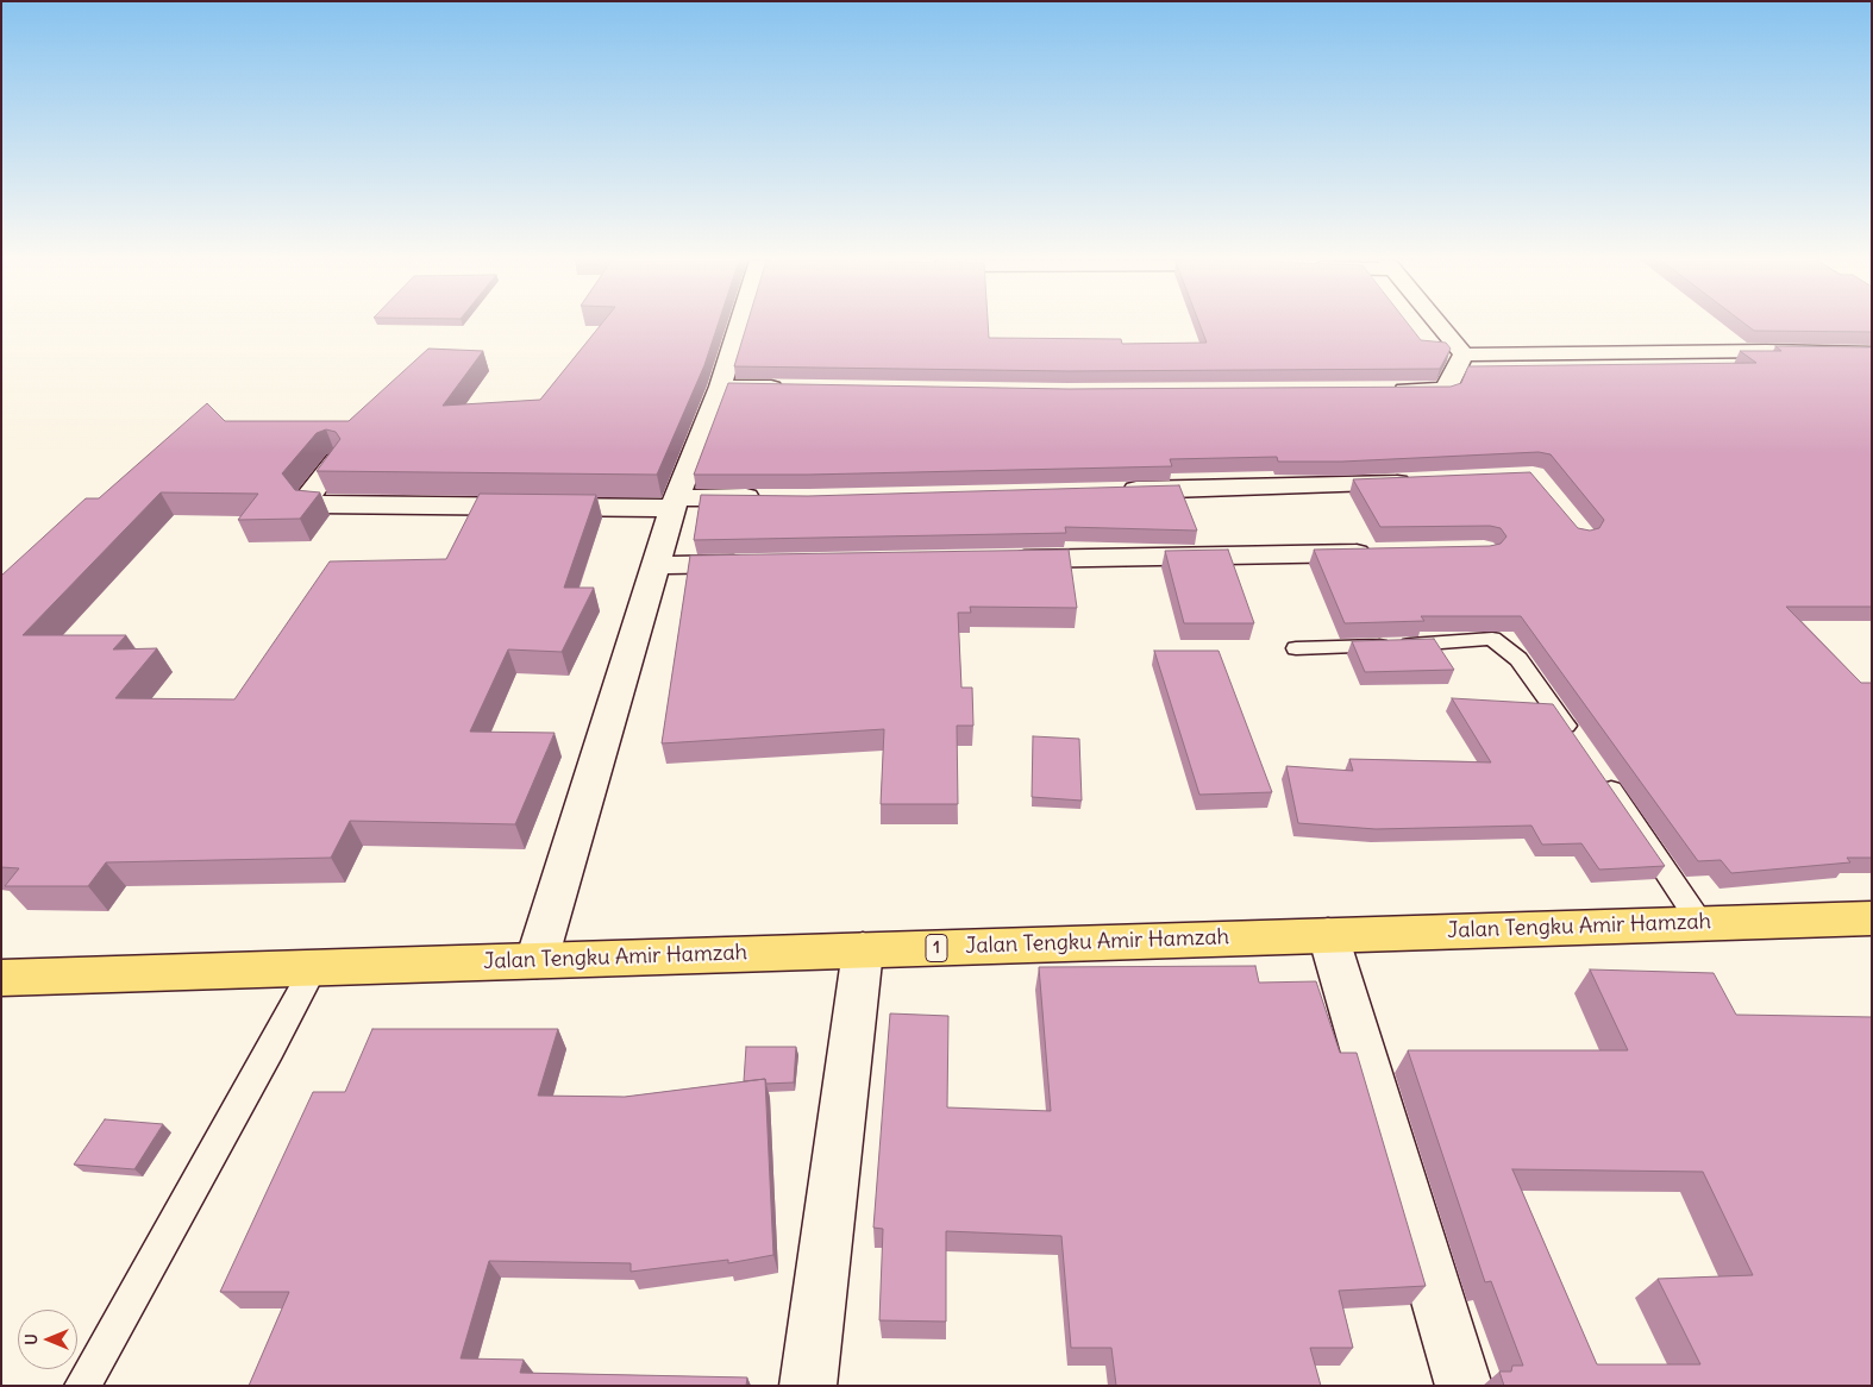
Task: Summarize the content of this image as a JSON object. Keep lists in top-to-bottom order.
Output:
{
  "streets": {
    "highway": ["Jalan Tengku Amir Hamzah", "1"]
  },
  "north": "left"
}
